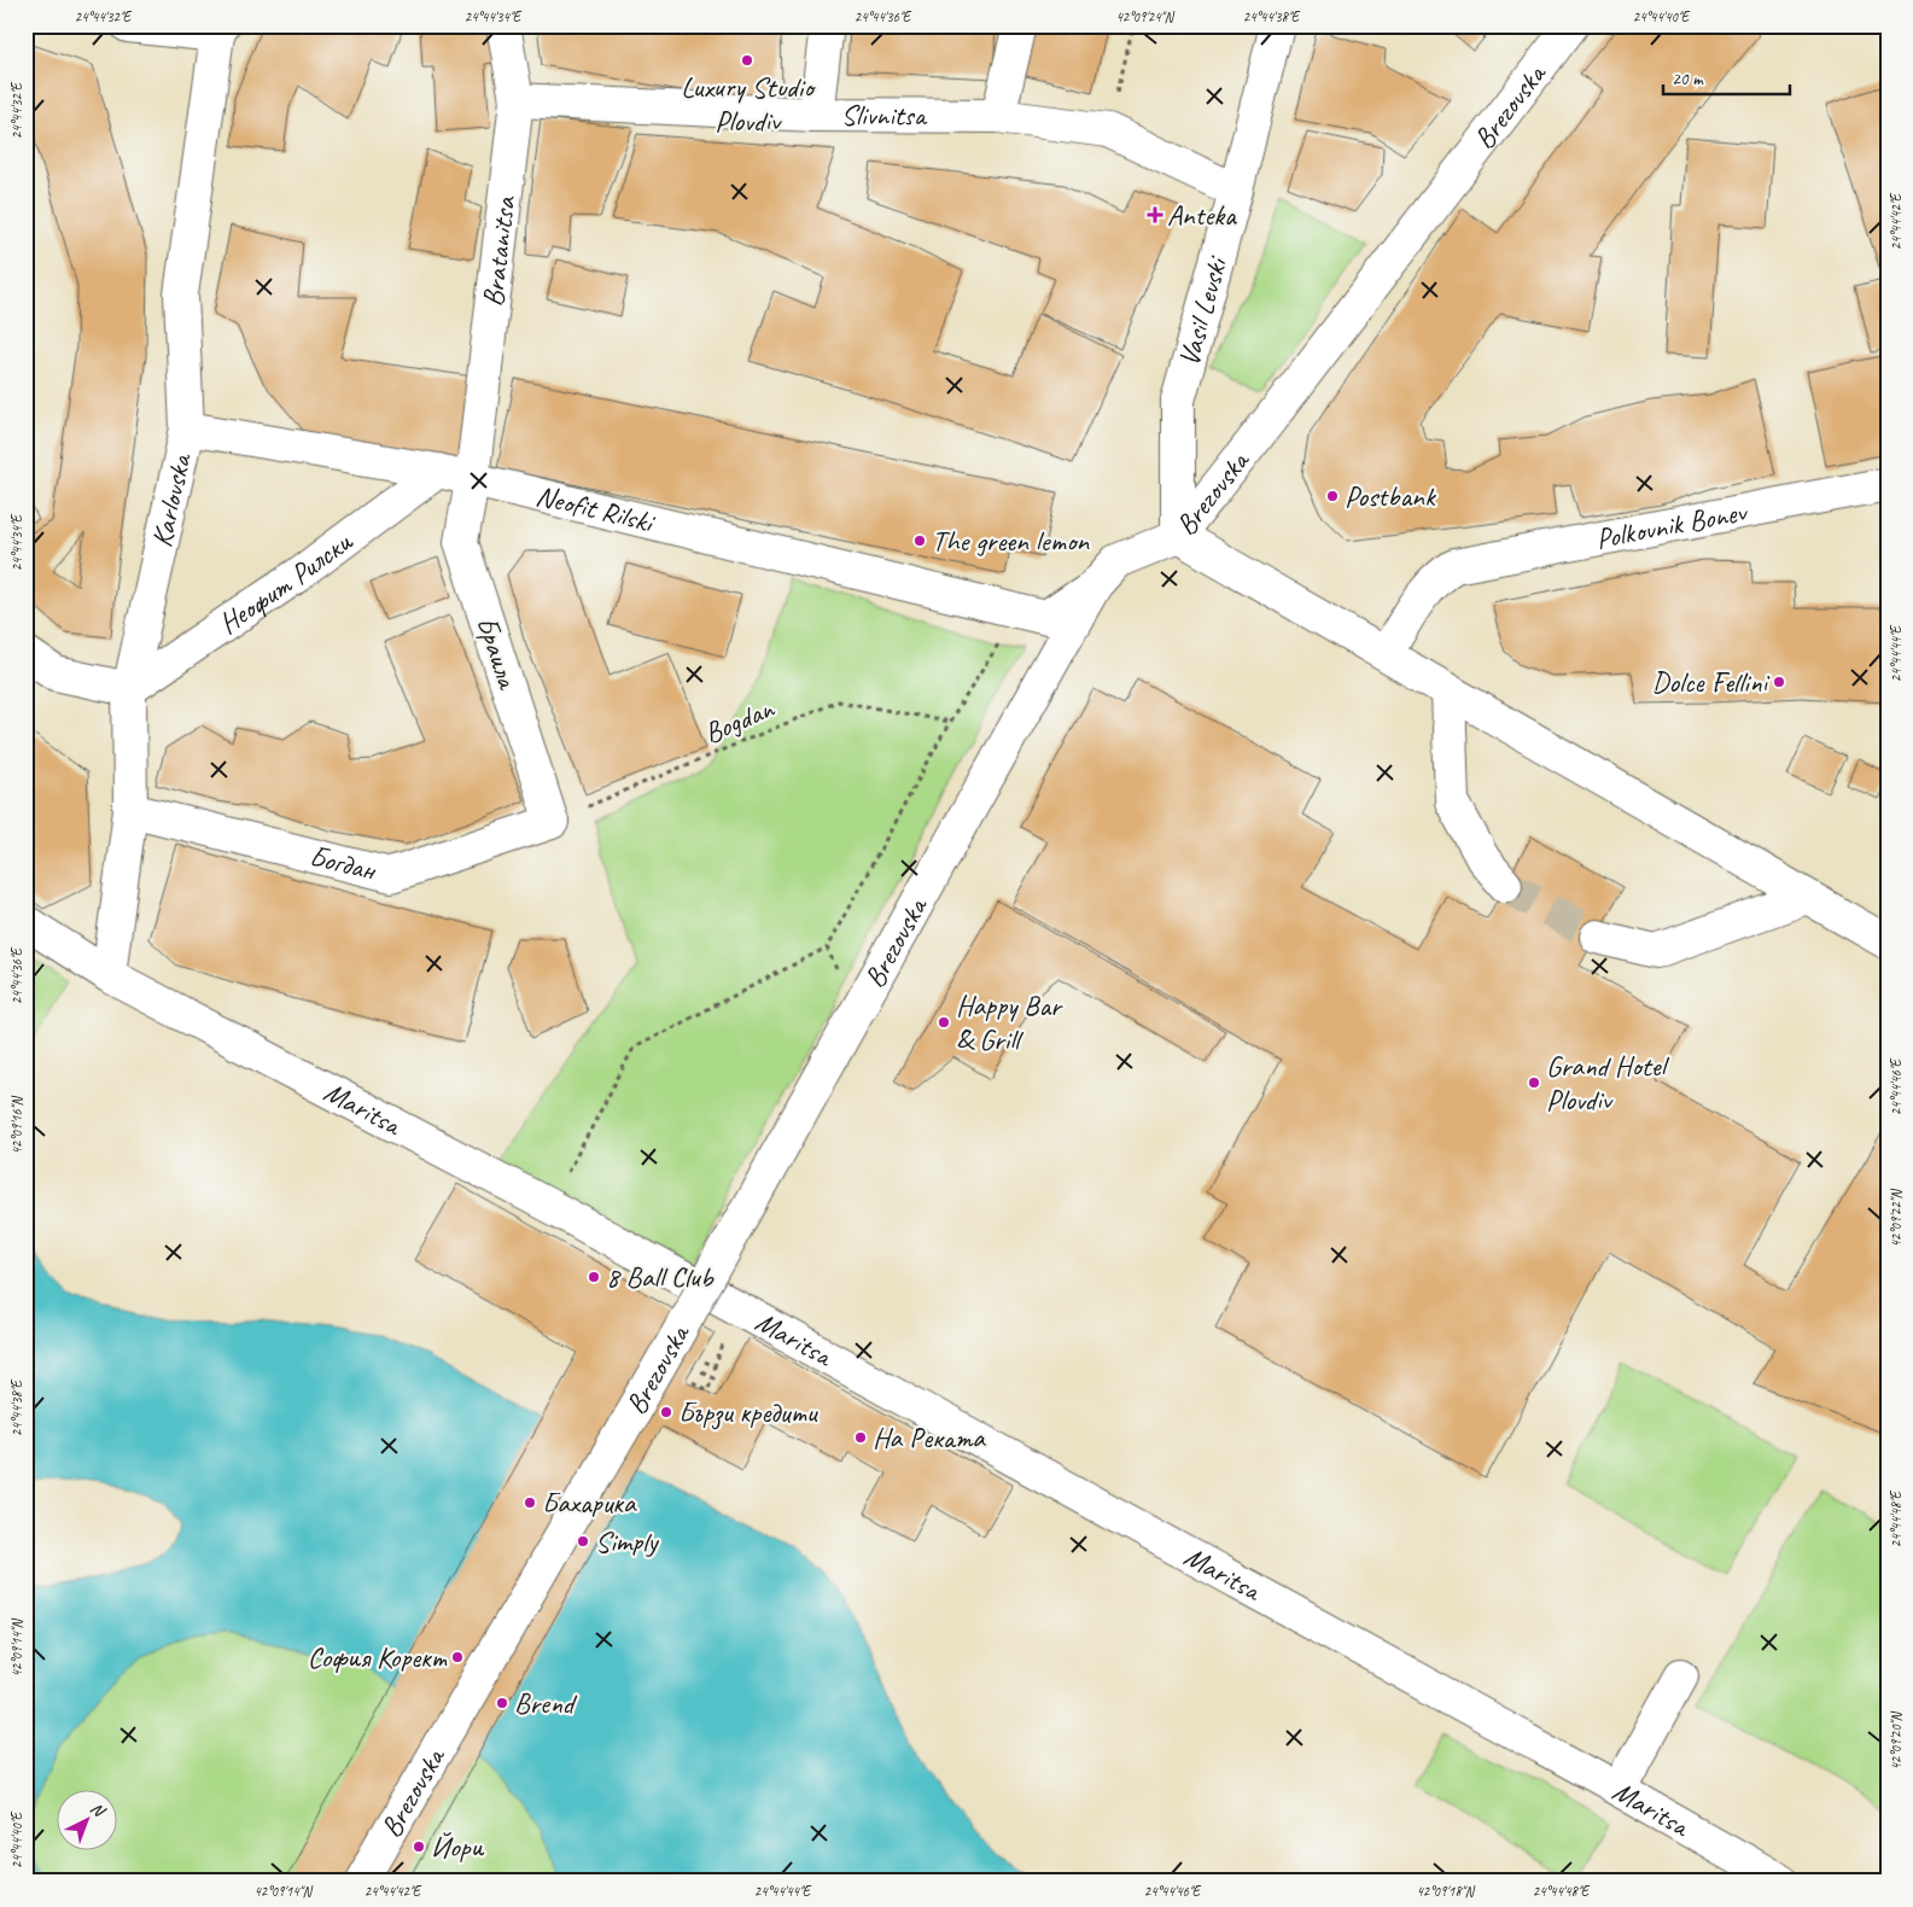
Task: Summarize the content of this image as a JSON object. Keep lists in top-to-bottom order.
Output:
{
  "streets": {
    "street": [
      "Brezovska",
      "Slivnitsa",
      "Bratanitsa",
      "Vasil Levski",
      "Karlovska",
      "Neofit Rilski",
      "Polkovnik Bonev",
      "Неофит Рилски",
      "Браила",
      "Богдан",
      "Maritsa"
    ],
    "path": ["Bogdan"]
  },
  "crossings": [
    ["Brezovska", "Vasil Levski"],
    ["Brezovska", "Neofit Rilski"],
    ["Slivnitsa", "Bratanitsa"],
    ["Slivnitsa", "Vasil Levski"],
    ["Bratanitsa", "Neofit Rilski"],
    ["Bratanitsa", "Браила"],
    ["Karlovska", "Neofit Rilski"],
    ["Karlovska", "Неофит Рилски"],
    ["Karlovska", "Богдан"],
    ["Karlovska", "Maritsa"],
    ["Neofit Rilski", "Неофит Рилски"],
    ["Neofit Rilski", "Браила"],
    ["Браила", "Bogdan"],
    ["Браила", "Богдан"],
    ["Bogdan", "Богдан"]
  ],
  "places": {
    "other": [
      "Luxury Studio Plovdiv",
      "Postbank",
      "The green lemon",
      "Dolce Fellini",
      "Happy Bar & Grill",
      "Grand Hotel Plovdiv",
      "8 Ball Club",
      "Бързи кредити",
      "На Реката",
      "Бахарика",
      "Simply",
      "София Корект",
      "Brend",
      "Йори"
    ],
    "health": ["Anteka"]
  },
  "scale_bar": "20 m",
  "north": "top right",
  "coordinates": [
    "24°44'32\"E",
    "24°44'34\"E",
    "24°44'36\"E",
    "42°09'24\"N",
    "24°44'38\"E",
    "24°44'40\"E",
    "24°44'42\"E",
    "24°44'44\"E",
    "24°44'46\"E",
    "42°09'16\"N",
    "42°09'22\"N",
    "24°44'48\"E",
    "42°09'14\"N",
    "42°09'20\"N",
    "42°09'18\"N"
  ]
}
